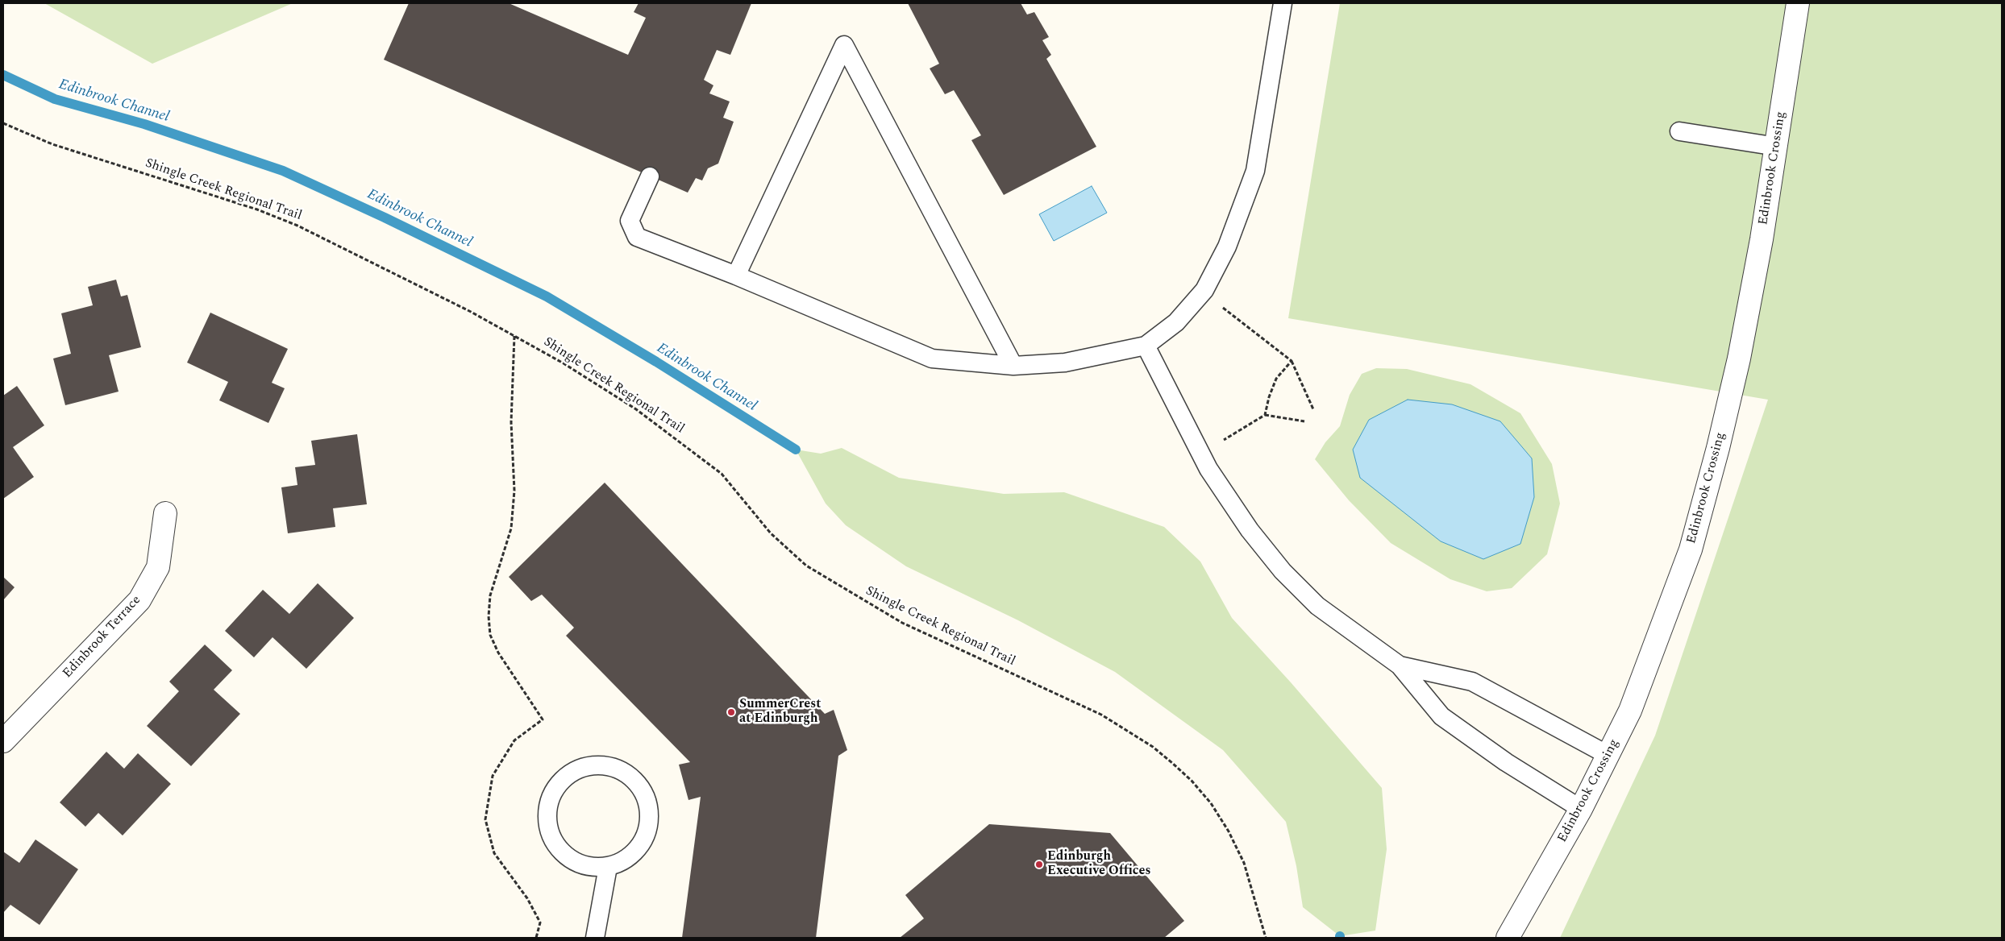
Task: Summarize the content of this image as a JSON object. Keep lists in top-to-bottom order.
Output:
{
  "streets": {
    "street": ["Edinbrook Crossing", "Edinbrook Terrace"],
    "path": ["Shingle Creek Regional Trail"]
  },
  "water": ["Edinbrook Channel"],
  "places": ["SummerCrest at Edinburgh", "Edinburgh Executive Offices"]
}
